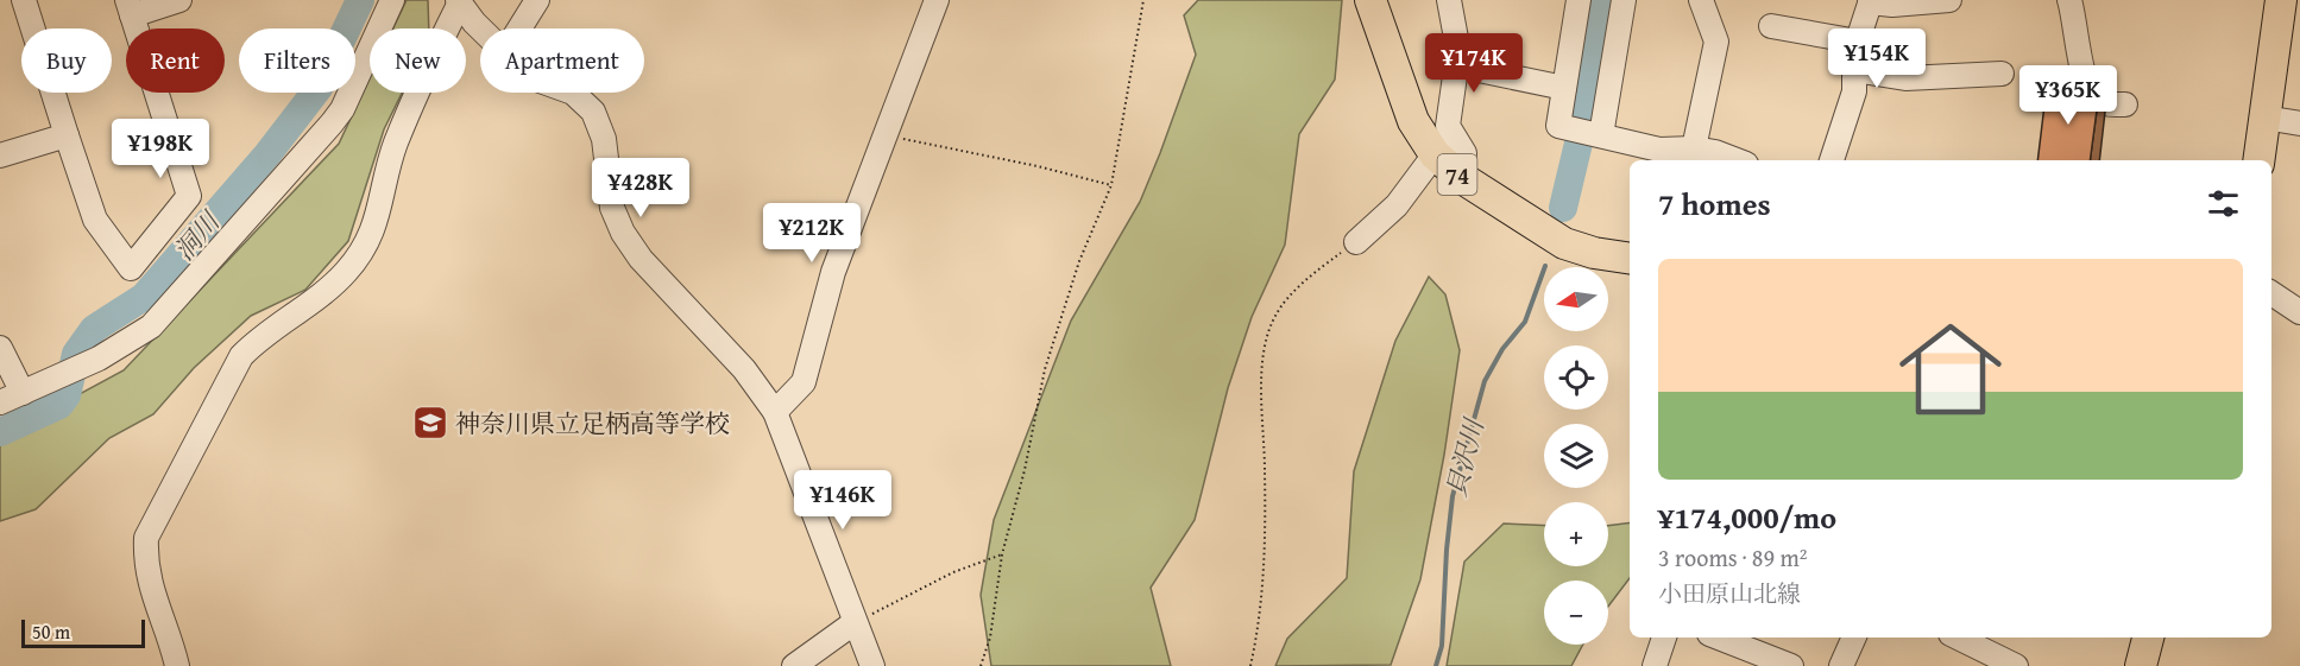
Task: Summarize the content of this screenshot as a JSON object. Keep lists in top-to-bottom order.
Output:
{
  "streets": {
    "main road": ["74"]
  },
  "water": ["洞川", "貝沢川"],
  "places": {
    "school or university": ["神奈川県立足柄高等学校"]
  },
  "scale_bar": "50 m",
  "north": "left",
  "page": {
    "price": [
      "¥154K",
      "¥174K",
      "¥365K",
      "¥198K",
      "¥428K",
      "¥212K",
      "¥146K"
    ],
    "chip": [
      "Buy",
      "Rent",
      "Filters",
      "New",
      "Apartment"
    ],
    "heading": "7 homes",
    "list": [
      {
        "name": "¥174,000/mo",
        "note": "3 rooms · 89 m² · 小田原山北線"
      }
    ],
    "map_buttons": ["+", "−"],
    "scale": "50 m"
  }
}
